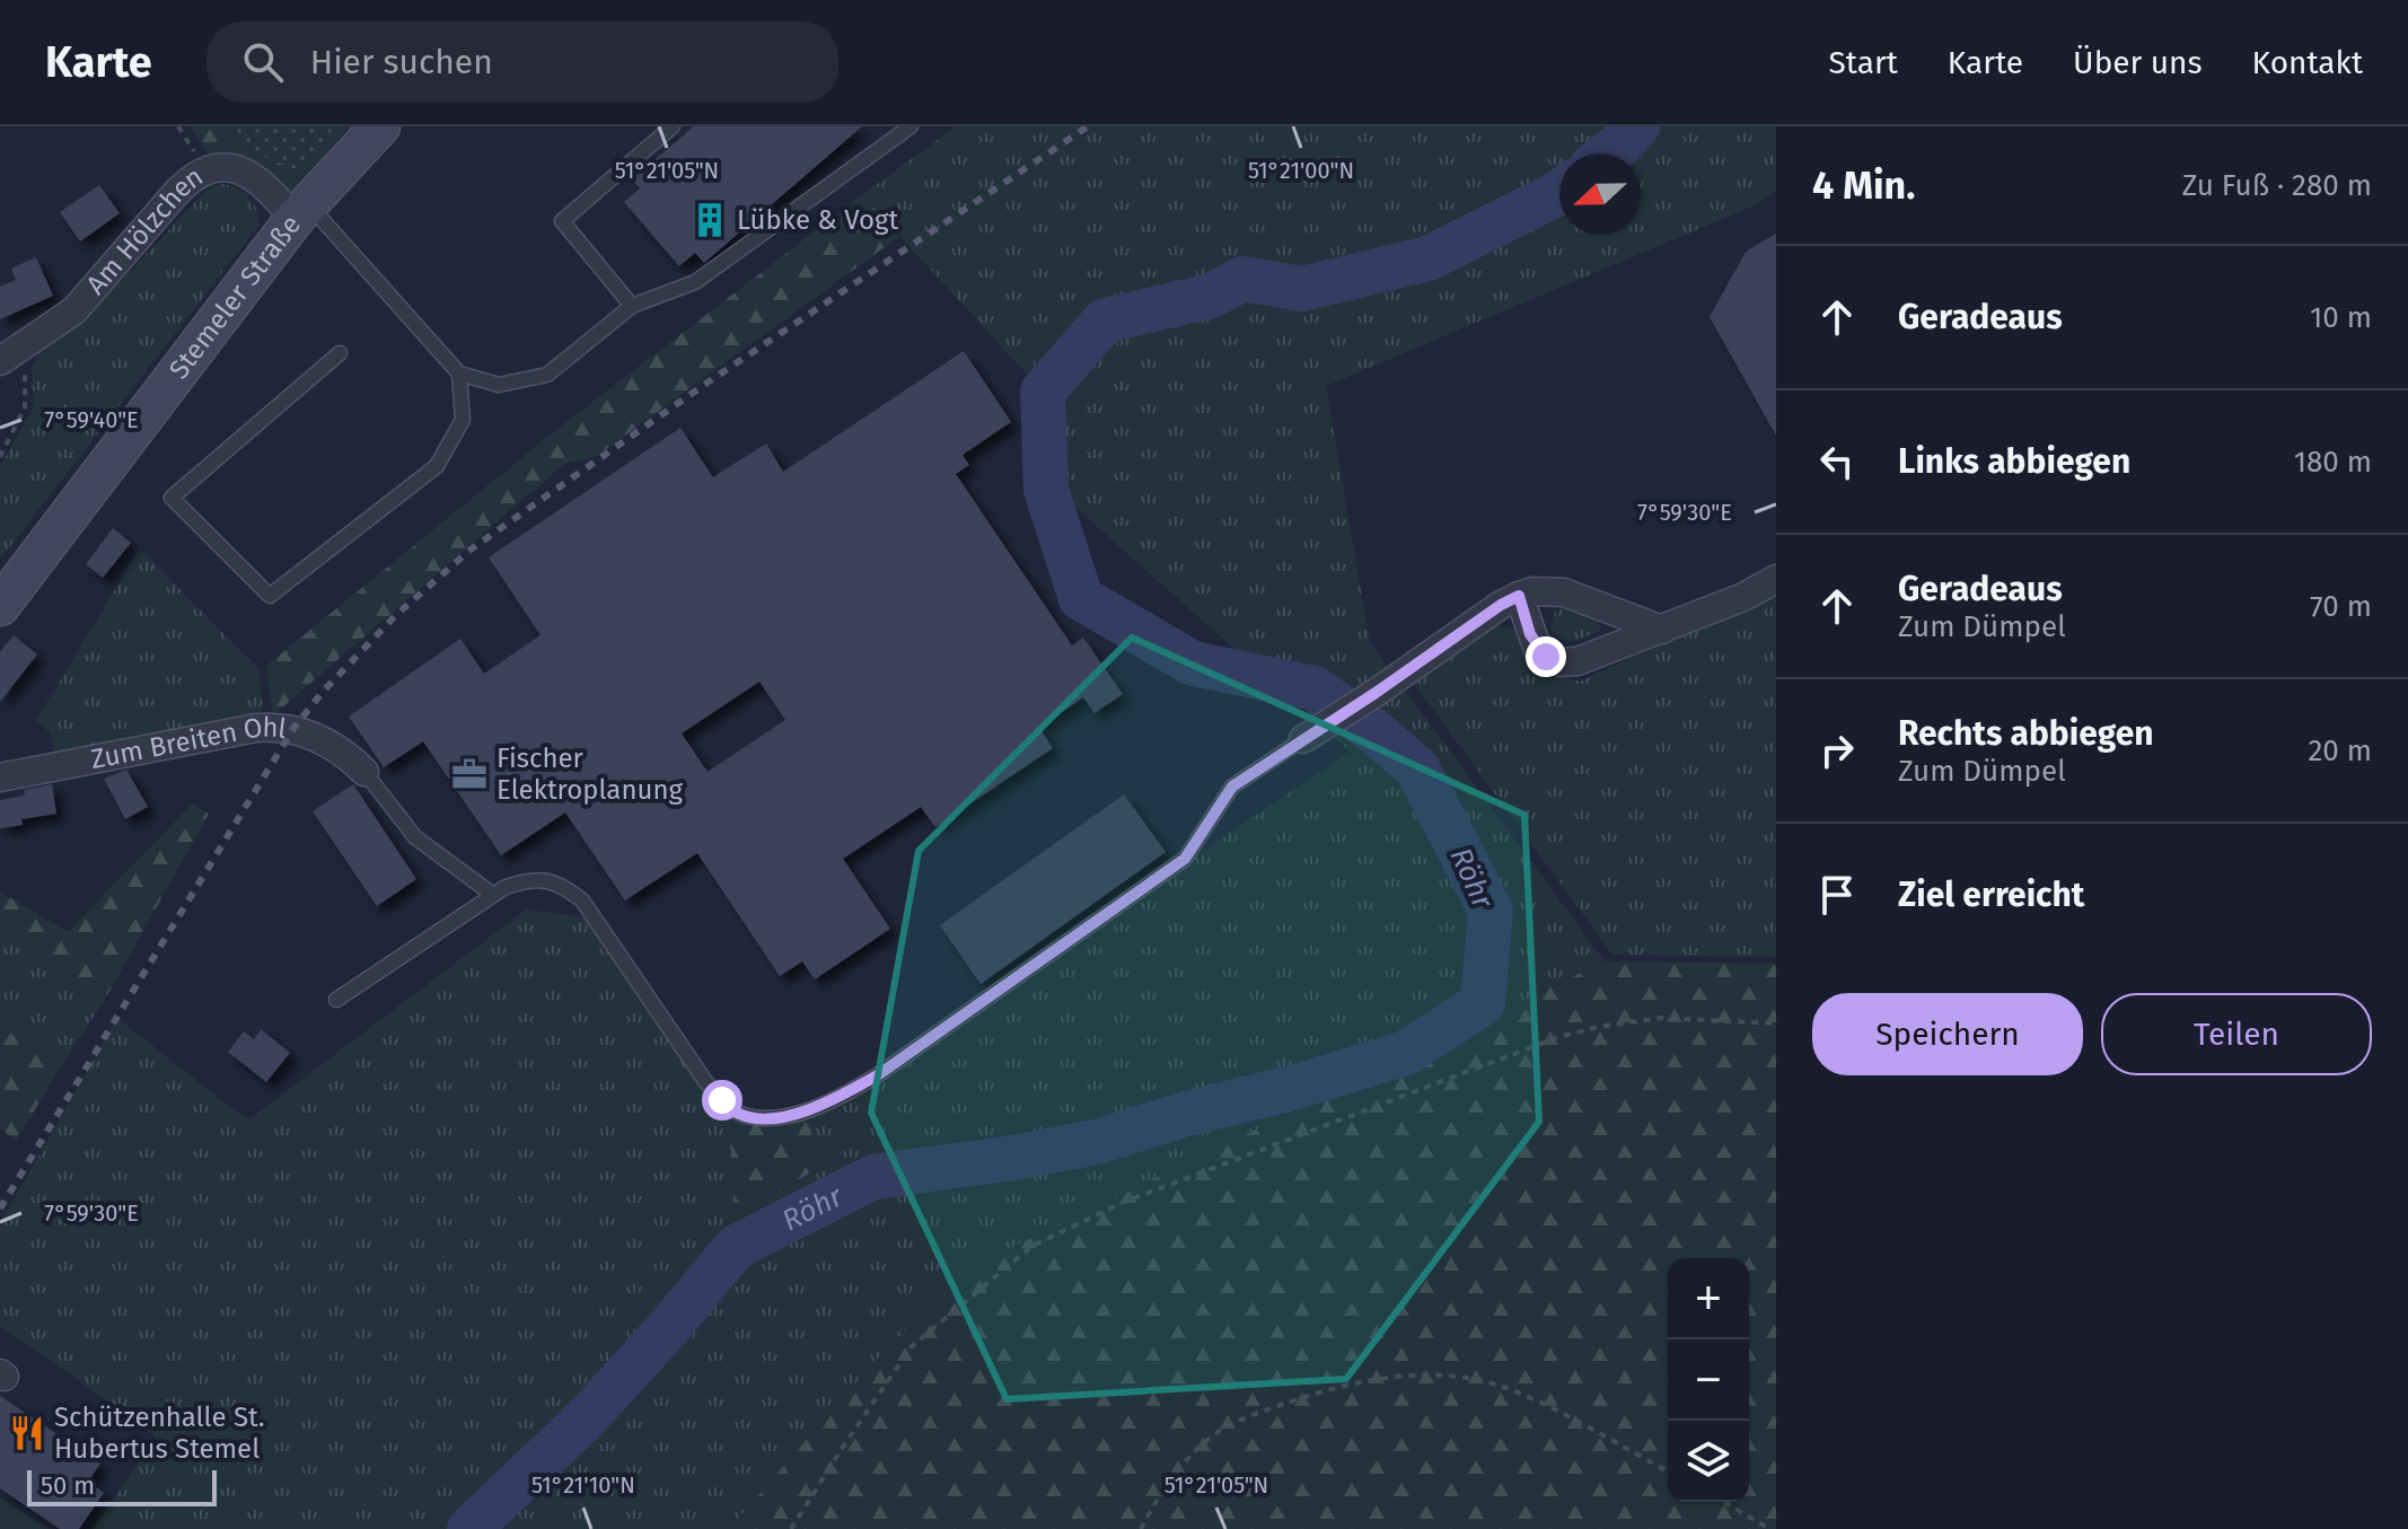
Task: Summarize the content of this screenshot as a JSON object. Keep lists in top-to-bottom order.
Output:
{
  "streets": {
    "main road": ["Stemeler Straße"],
    "street": ["Am Hölzchen", "Zum Breiten Ohl"]
  },
  "crossings": [
    ["Am Hölzchen", "Stemeler Straße"]
  ],
  "water": ["Röhr"],
  "places": {
    "building": ["Lübke & Vogt"],
    "office": ["Fischer Elektroplanung"],
    "restaurant": ["Schützenhalle St. Hubertus Stemel"]
  },
  "scale_bar": "50 m",
  "north": "left",
  "page": {
    "header": "Karte",
    "search": "Hier suchen",
    "nav": [
      "Start",
      "Karte",
      "Über uns",
      "Kontakt"
    ],
    "heading": ["4 Min.", "Zu Fuß · 280 m"],
    "list": [
      ["Geradeaus", "10 m"],
      ["Links abbiegen", "180 m"],
      ["Geradeaus", "Zum Dümpel", "70 m"],
      ["Rechts abbiegen", "Zum Dümpel", "20 m"],
      "Ziel erreicht"
    ],
    "buttons": ["Speichern", "Teilen"],
    "map_buttons": ["+", "−"],
    "scale": "50 m"
  },
  "coordinates": [
    "51°21'05\"N",
    "51°21'00\"N",
    "7°59'40\"E",
    "7°59'30\"E",
    "51°21'10\"N"
  ]
}
